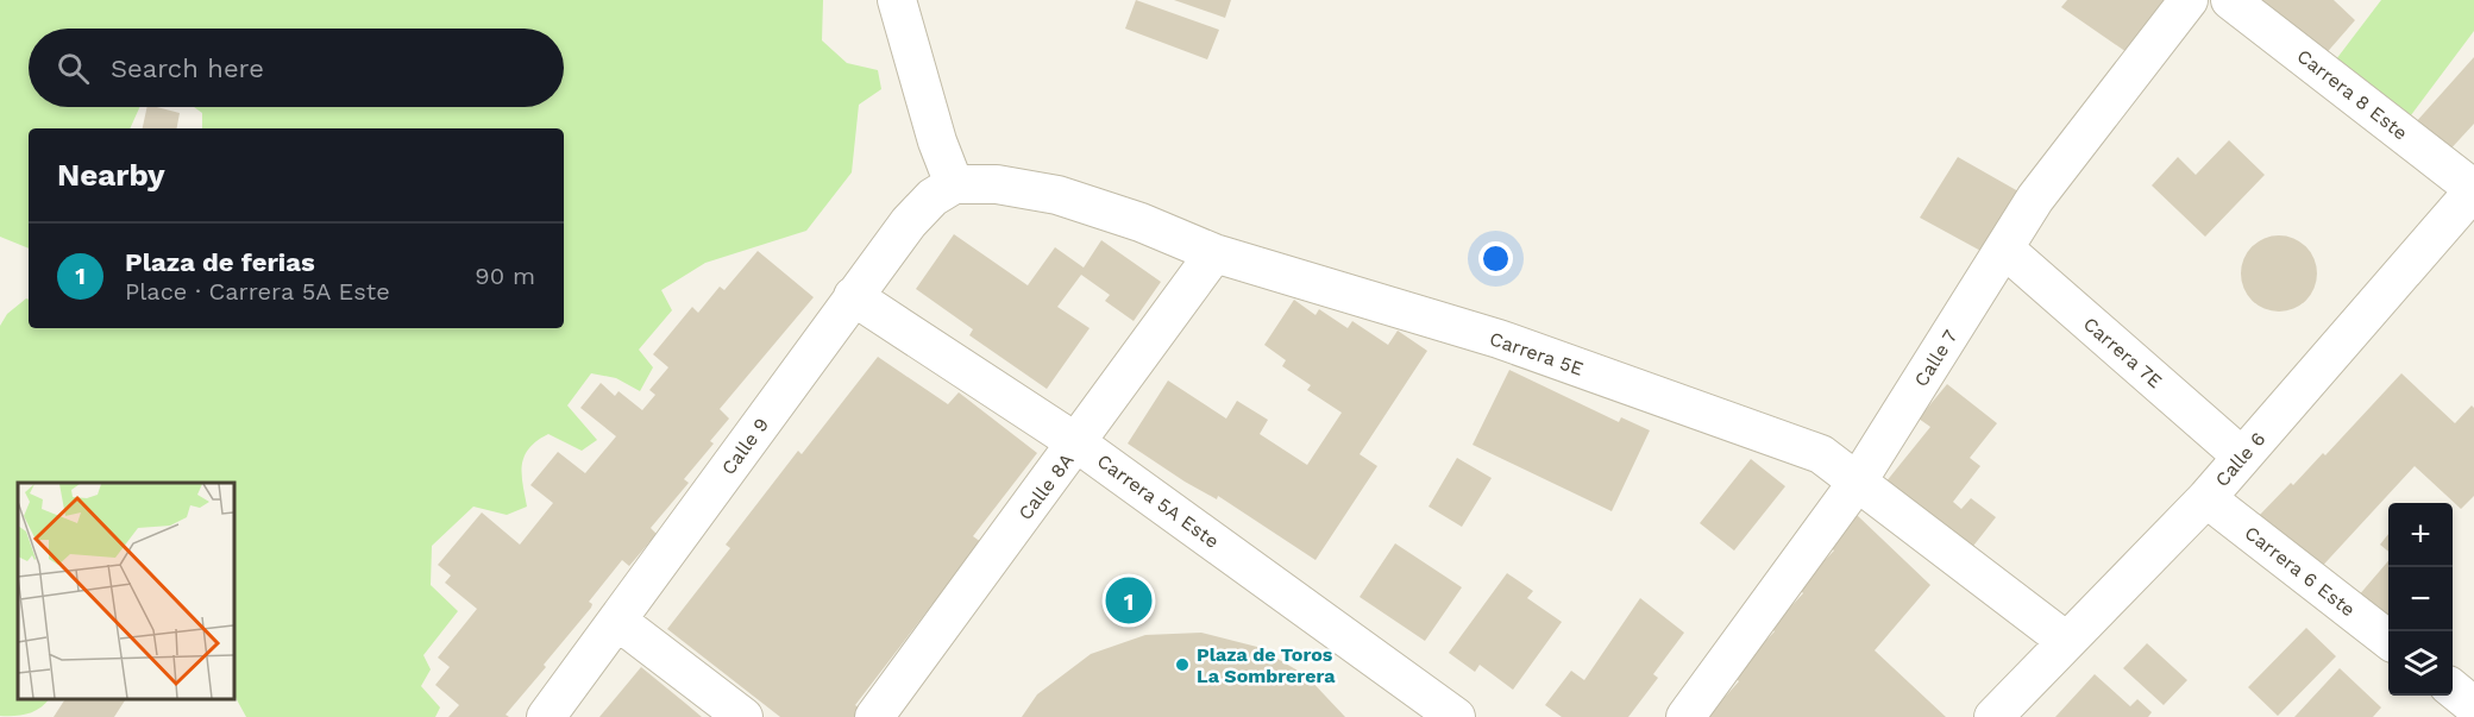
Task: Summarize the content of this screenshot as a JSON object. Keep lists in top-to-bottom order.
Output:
{
  "streets": {
    "street": [
      "Carrera 8 Este",
      "Carrera 7E",
      "Carrera 5E",
      "Calle 7",
      "Calle 9",
      "Calle 6",
      "Calle 8A",
      "Carrera 5A Este",
      "Carrera 6 Este"
    ]
  },
  "crossings": [
    ["Carrera 8 Este", "Calle 6"],
    ["Carrera 7E", "Calle 7"],
    ["Carrera 7E", "Calle 6"],
    ["Carrera 5E", "Calle 7"],
    ["Carrera 5E", "Calle 9"],
    ["Carrera 5E", "Calle 6"],
    ["Carrera 5E", "Calle 8A"],
    ["Calle 9", "Carrera 5A Este"],
    ["Calle 6", "Carrera 6 Este"],
    ["Calle 8A", "Carrera 5A Este"]
  ],
  "places": ["Plaza de Toros La Sombrerera"],
  "page": {
    "search": "Search here",
    "heading": "Nearby",
    "list": [
      {
        "mark": "1",
        "name": "Plaza de ferias",
        "note": "Place · Carrera 5A Este",
        "value": "90 m"
      }
    ],
    "map_buttons": ["+", "−"],
    "pins": "1"
  }
}
